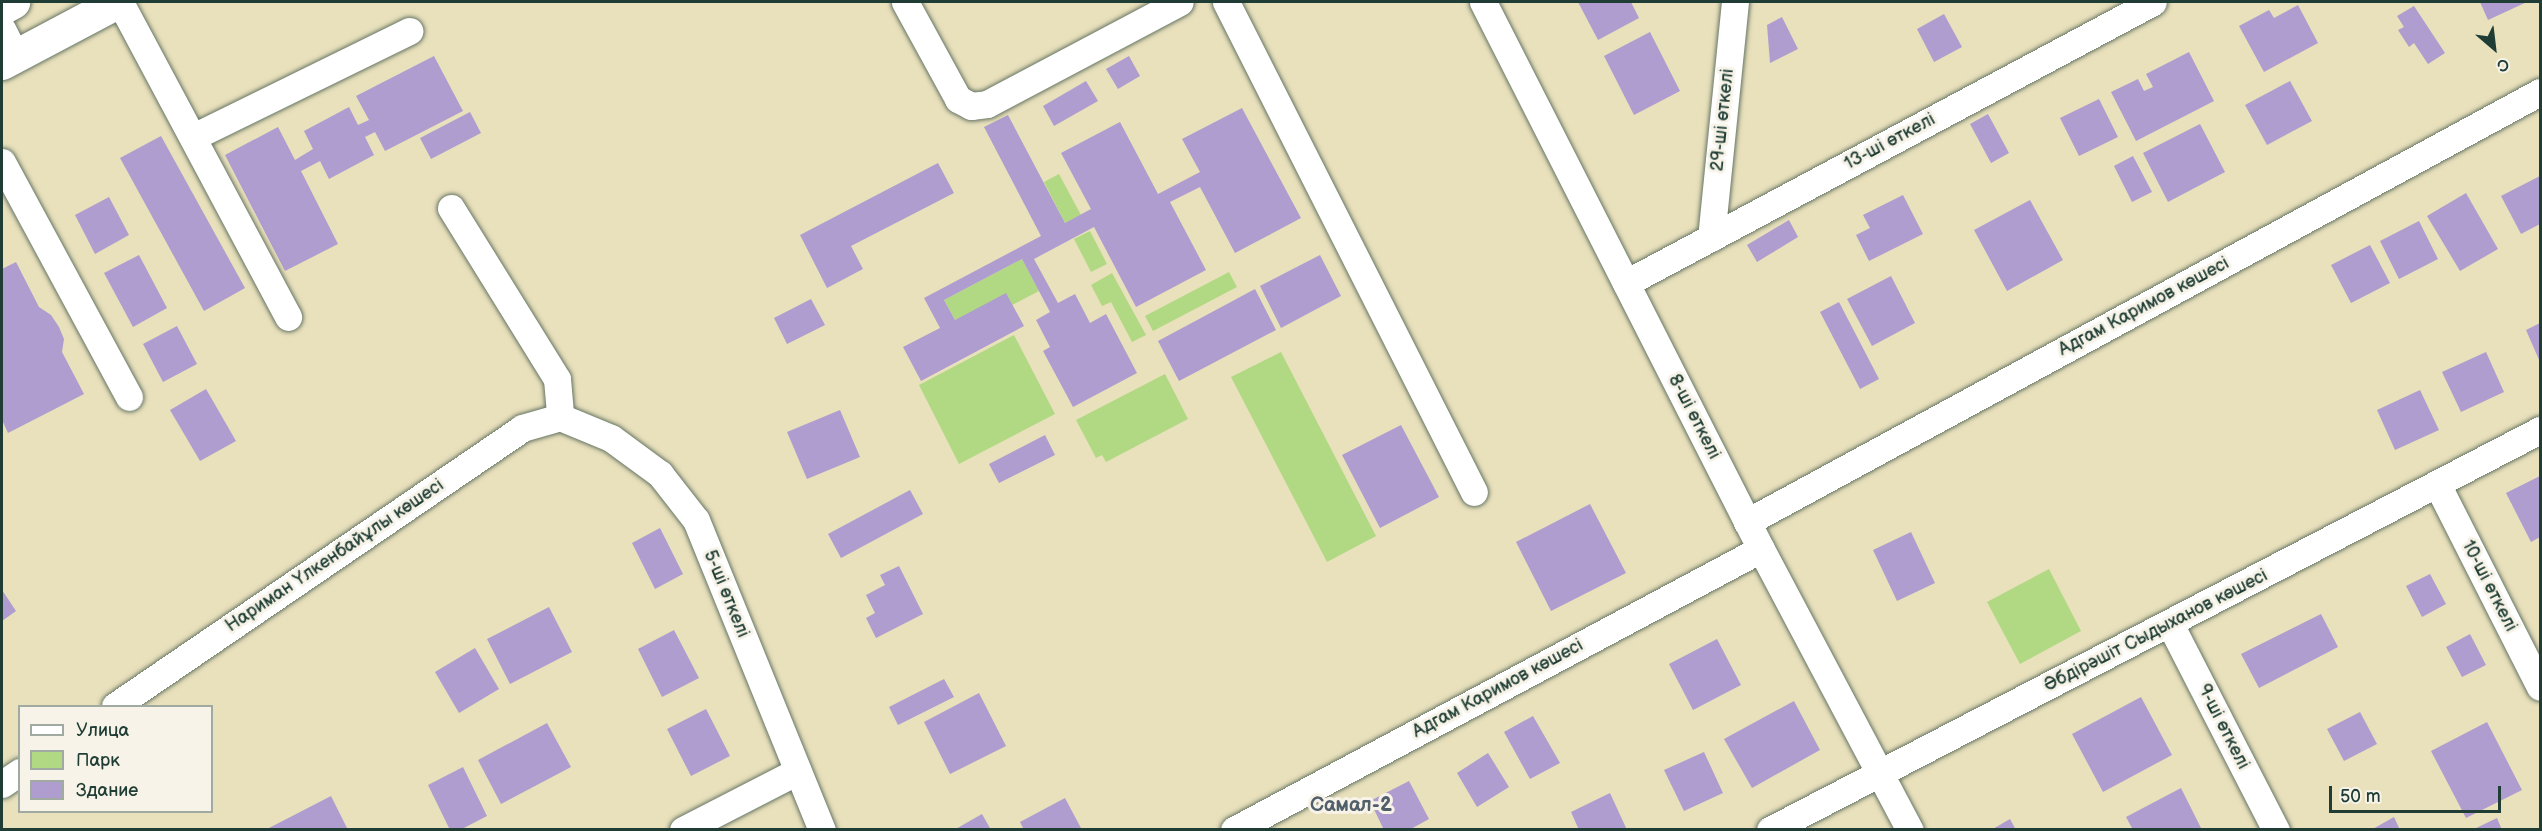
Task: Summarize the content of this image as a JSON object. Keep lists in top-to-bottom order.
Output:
{
  "streets": {
    "street": [
      "29-ші өткелі",
      "13-ші өткелі",
      "Адгам Каримов көшесі",
      "8-ші өткелі",
      "Нариман Үлкенбайұлы көшесі",
      "10-ші өткелі",
      "5-ші өткелі",
      "Әбдірәшіт Сыдыханов көшесі",
      "9-ші өткелі"
    ]
  },
  "crossings": [
    ["29-ші өткелі", "13-ші өткелі"],
    ["13-ші өткелі", "8-ші өткелі"],
    ["Адгам Каримов көшесі", "8-ші өткелі"],
    ["8-ші өткелі", "Әбдірәшіт Сыдыханов көшесі"],
    ["Нариман Үлкенбайұлы көшесі", "5-ші өткелі"],
    ["10-ші өткелі", "Әбдірәшіт Сыдыханов көшесі"],
    ["Әбдірәшіт Сыдыханов көшесі", "9-ші өткелі"]
  ],
  "districts": ["Самал-2"],
  "legend": ["Улица", "Парк", "Здание"],
  "scale_bar": "50 m",
  "north": "bottom right"
}
